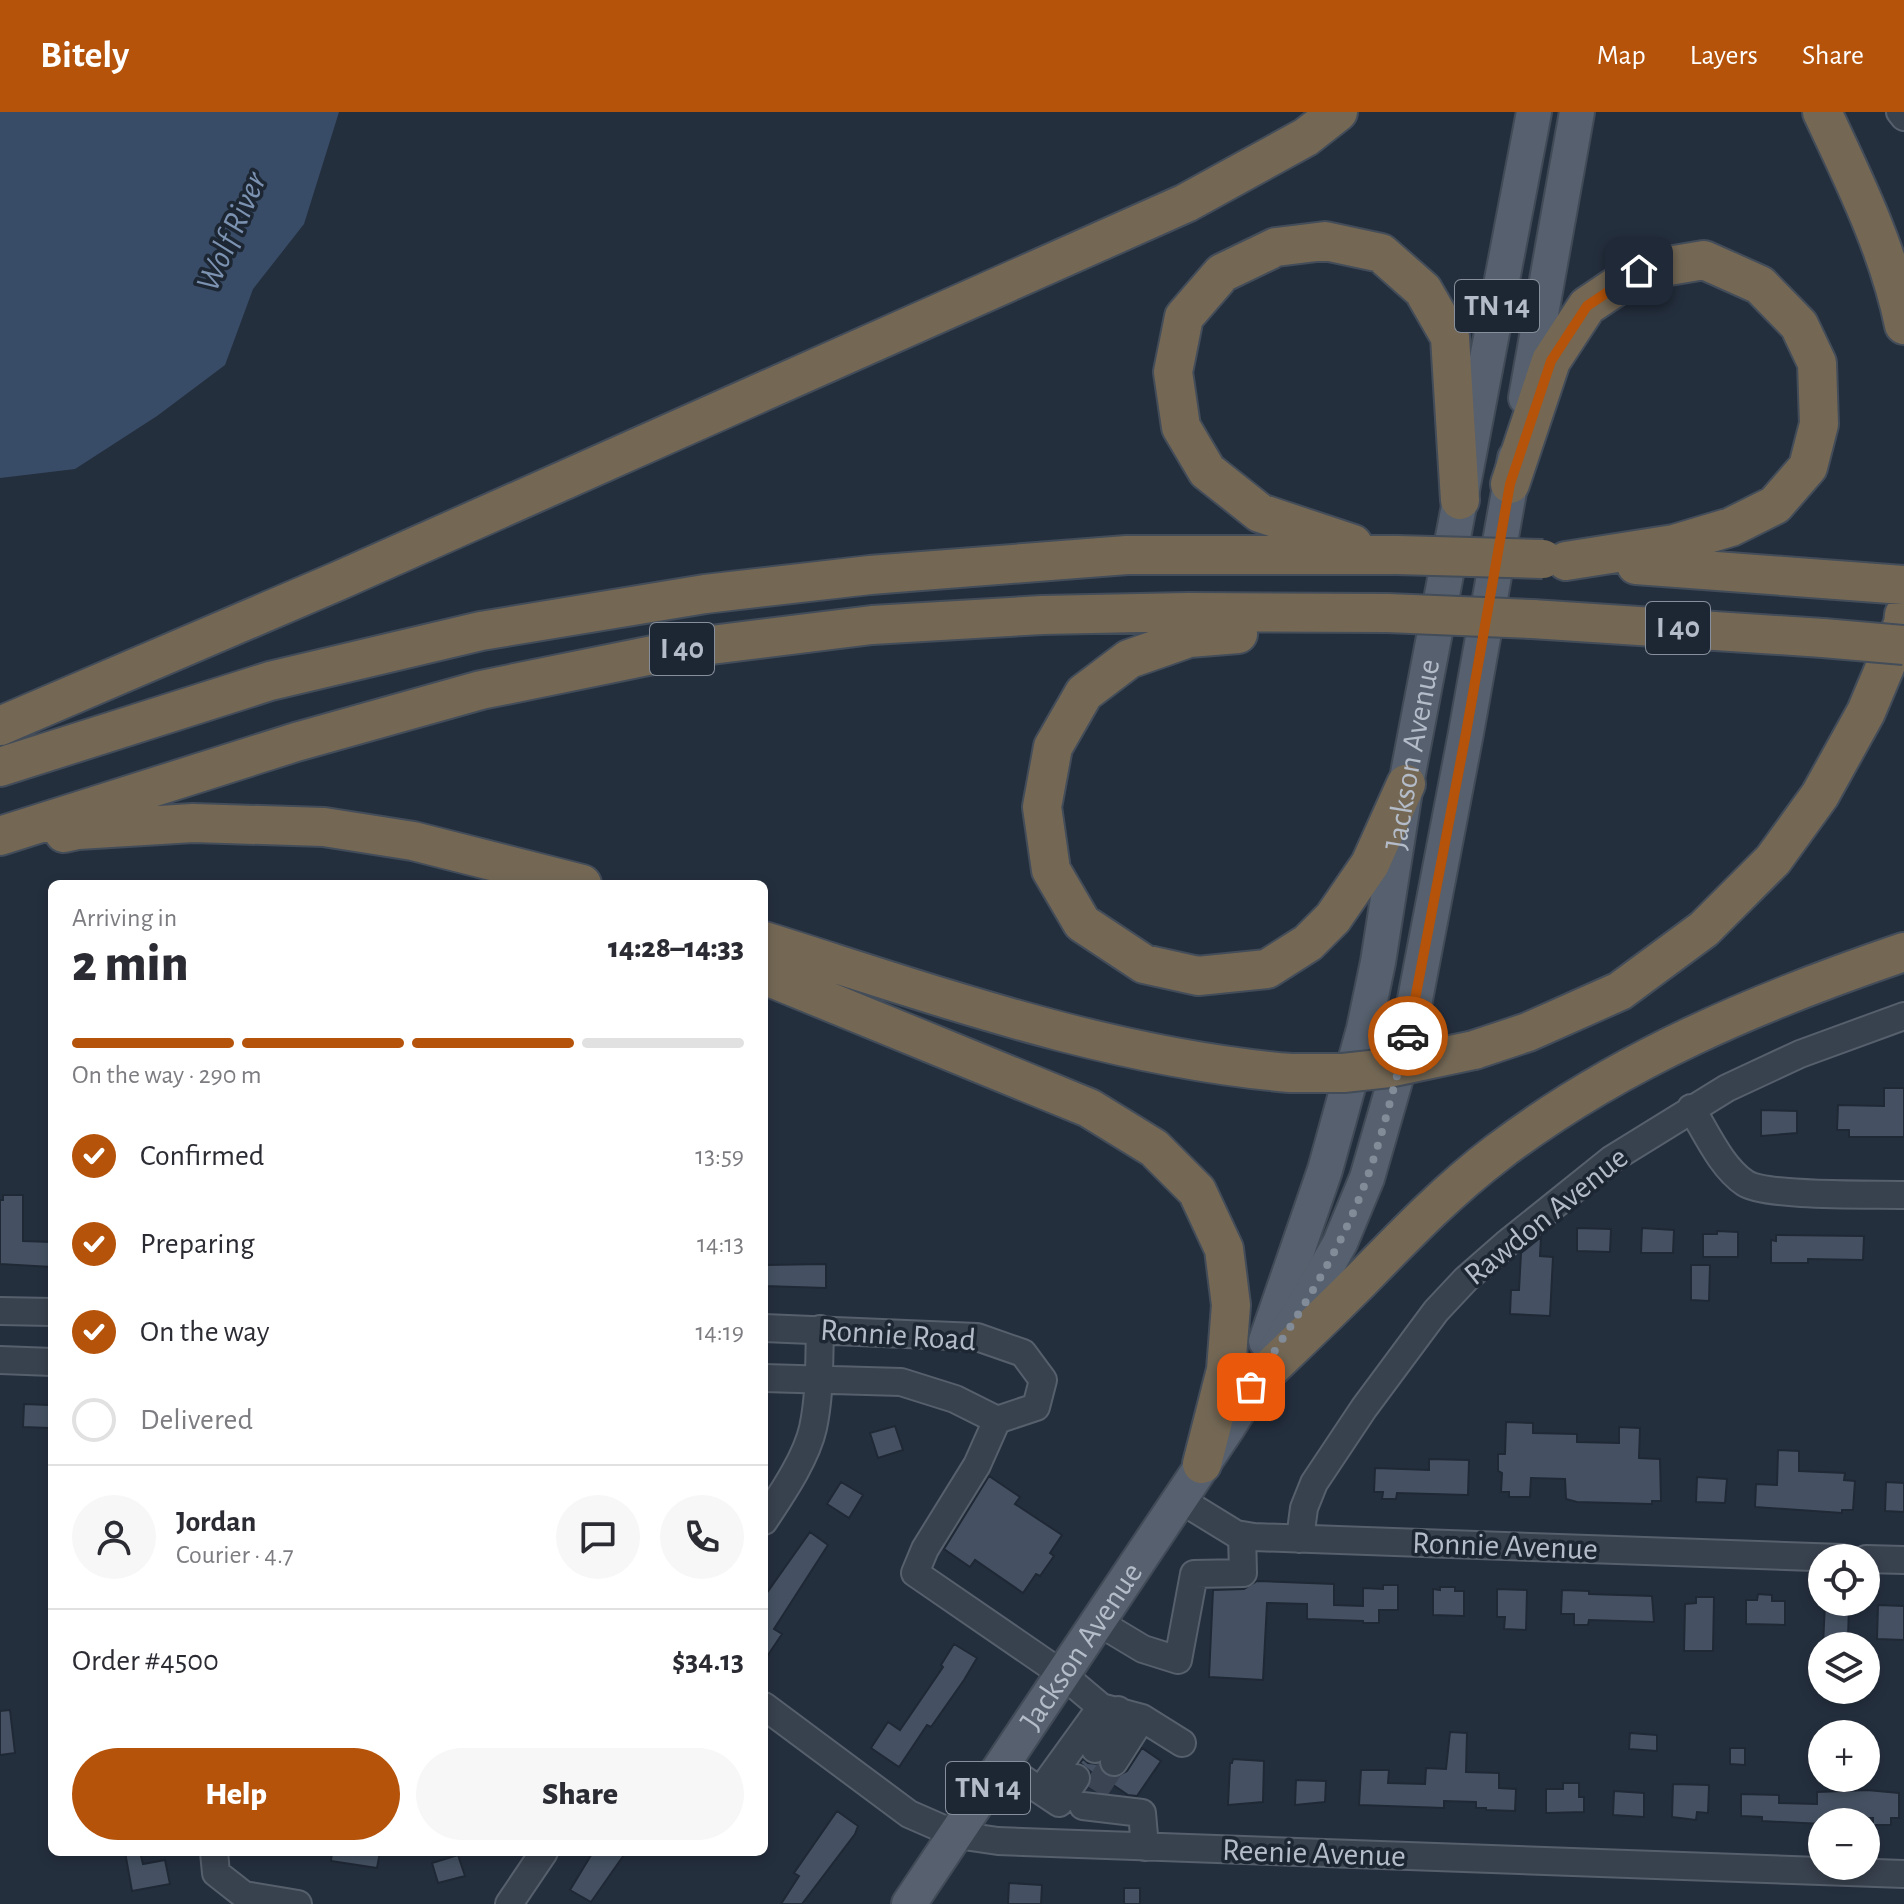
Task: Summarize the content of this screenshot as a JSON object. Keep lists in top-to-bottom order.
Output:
{
  "streets": {
    "highway": ["I 40"],
    "main road": ["TN 14", "Jackson Avenue"],
    "street": [
      "Rawdon Avenue",
      "Ronnie Road",
      "Ronnie Avenue",
      "Reenie Avenue"
    ]
  },
  "crossings": [
    ["Jackson Avenue", "Ronnie Avenue"],
    ["Jackson Avenue", "Reenie Avenue"],
    ["Rawdon Avenue", "Ronnie Avenue"]
  ],
  "water": ["Wolf River"],
  "page": {
    "header": "Bitely",
    "nav": ["Map", "Layers", "Share"],
    "heading": ["2 min", "Arriving in", "14:28–14:33"],
    "panel": [
      "Jordan",
      "Courier · 4.7",
      "Order #4500",
      "$34.13"
    ],
    "bar": "On the way · 290 m",
    "list": [
      ["Confirmed", "13:59"],
      ["Preparing", "14:13"],
      ["On the way", "14:19"],
      "Delivered"
    ],
    "map_buttons": ["+", "−"],
    "buttons": ["Help", "Share"]
  }
}
